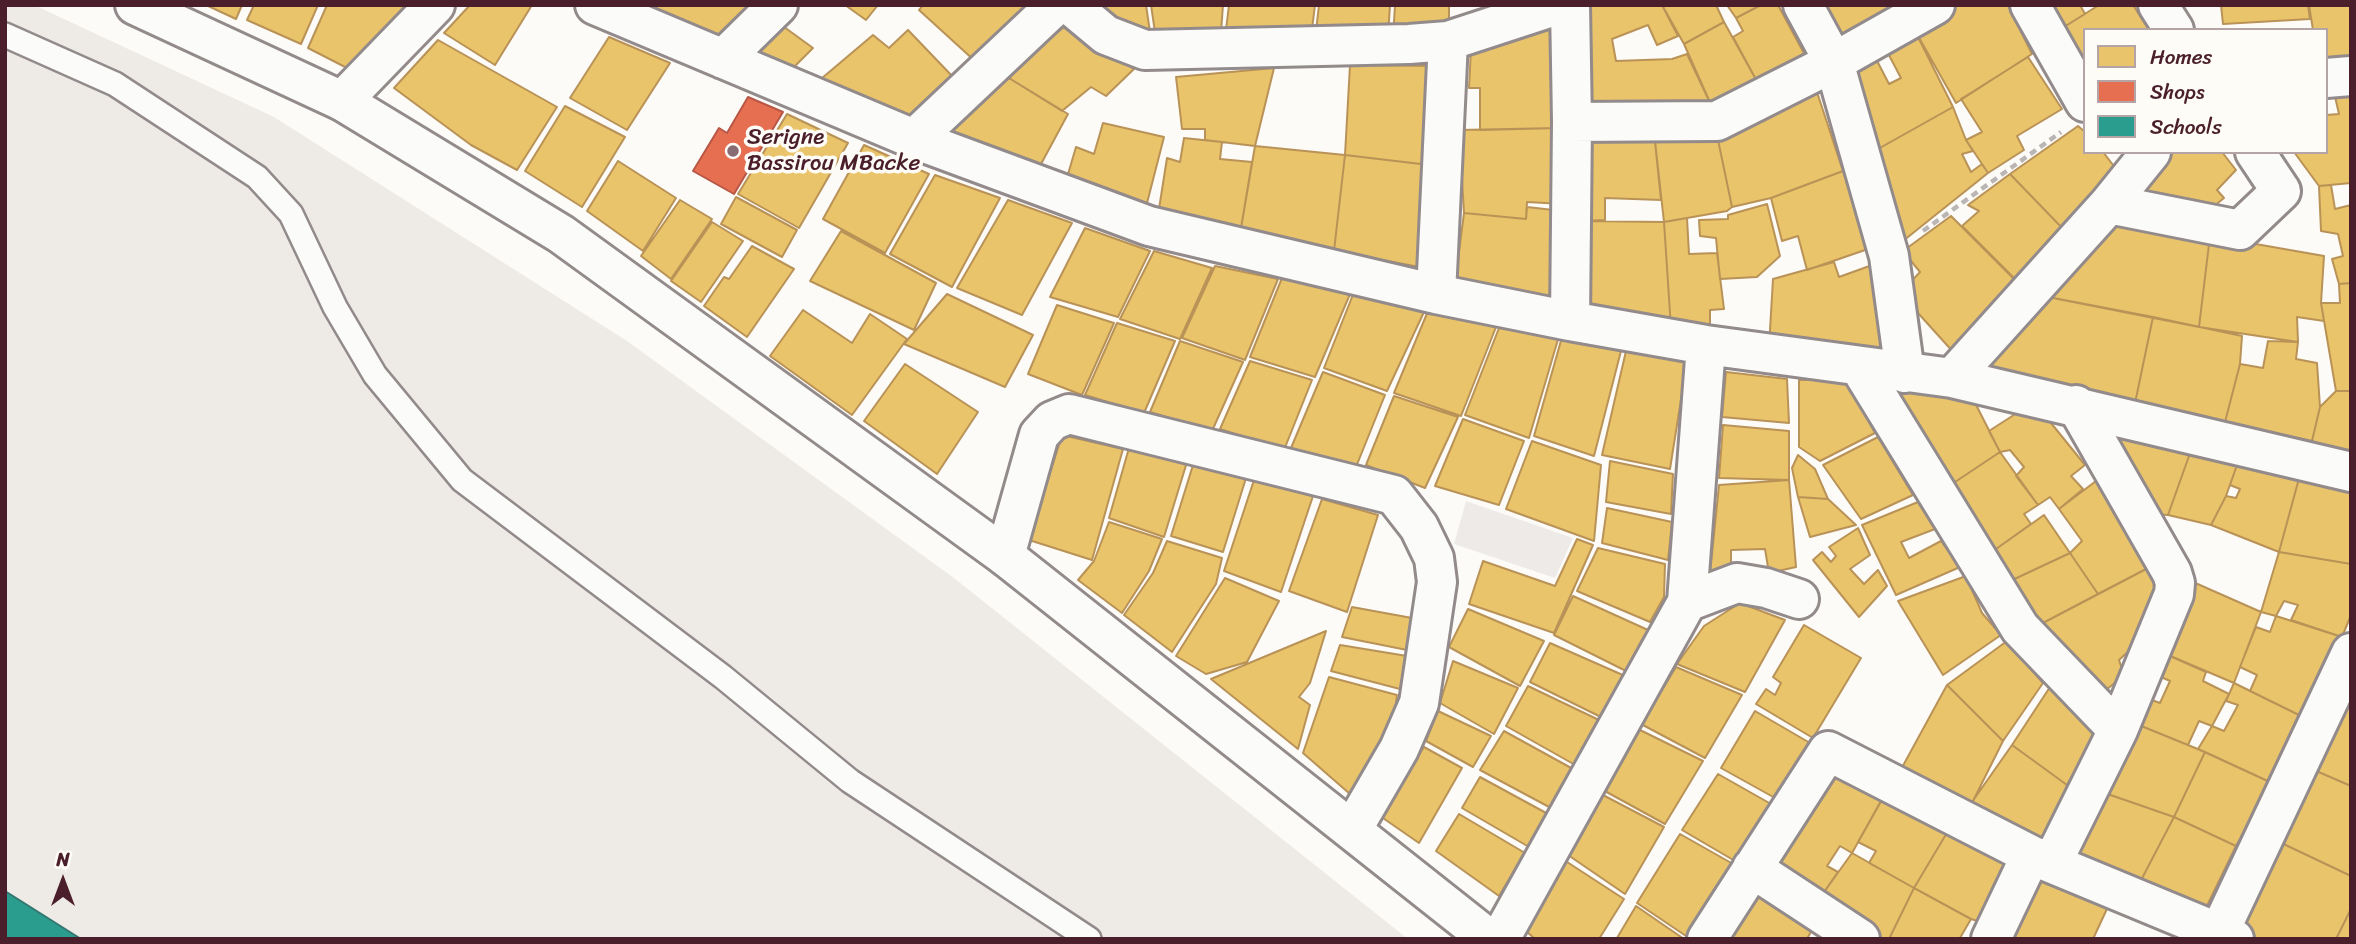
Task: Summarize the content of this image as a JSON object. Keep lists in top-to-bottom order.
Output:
{
  "places": ["Serigne Bassirou MBacke"],
  "legend": ["Homes", "Shops", "Schools"],
  "north": "top"
}
